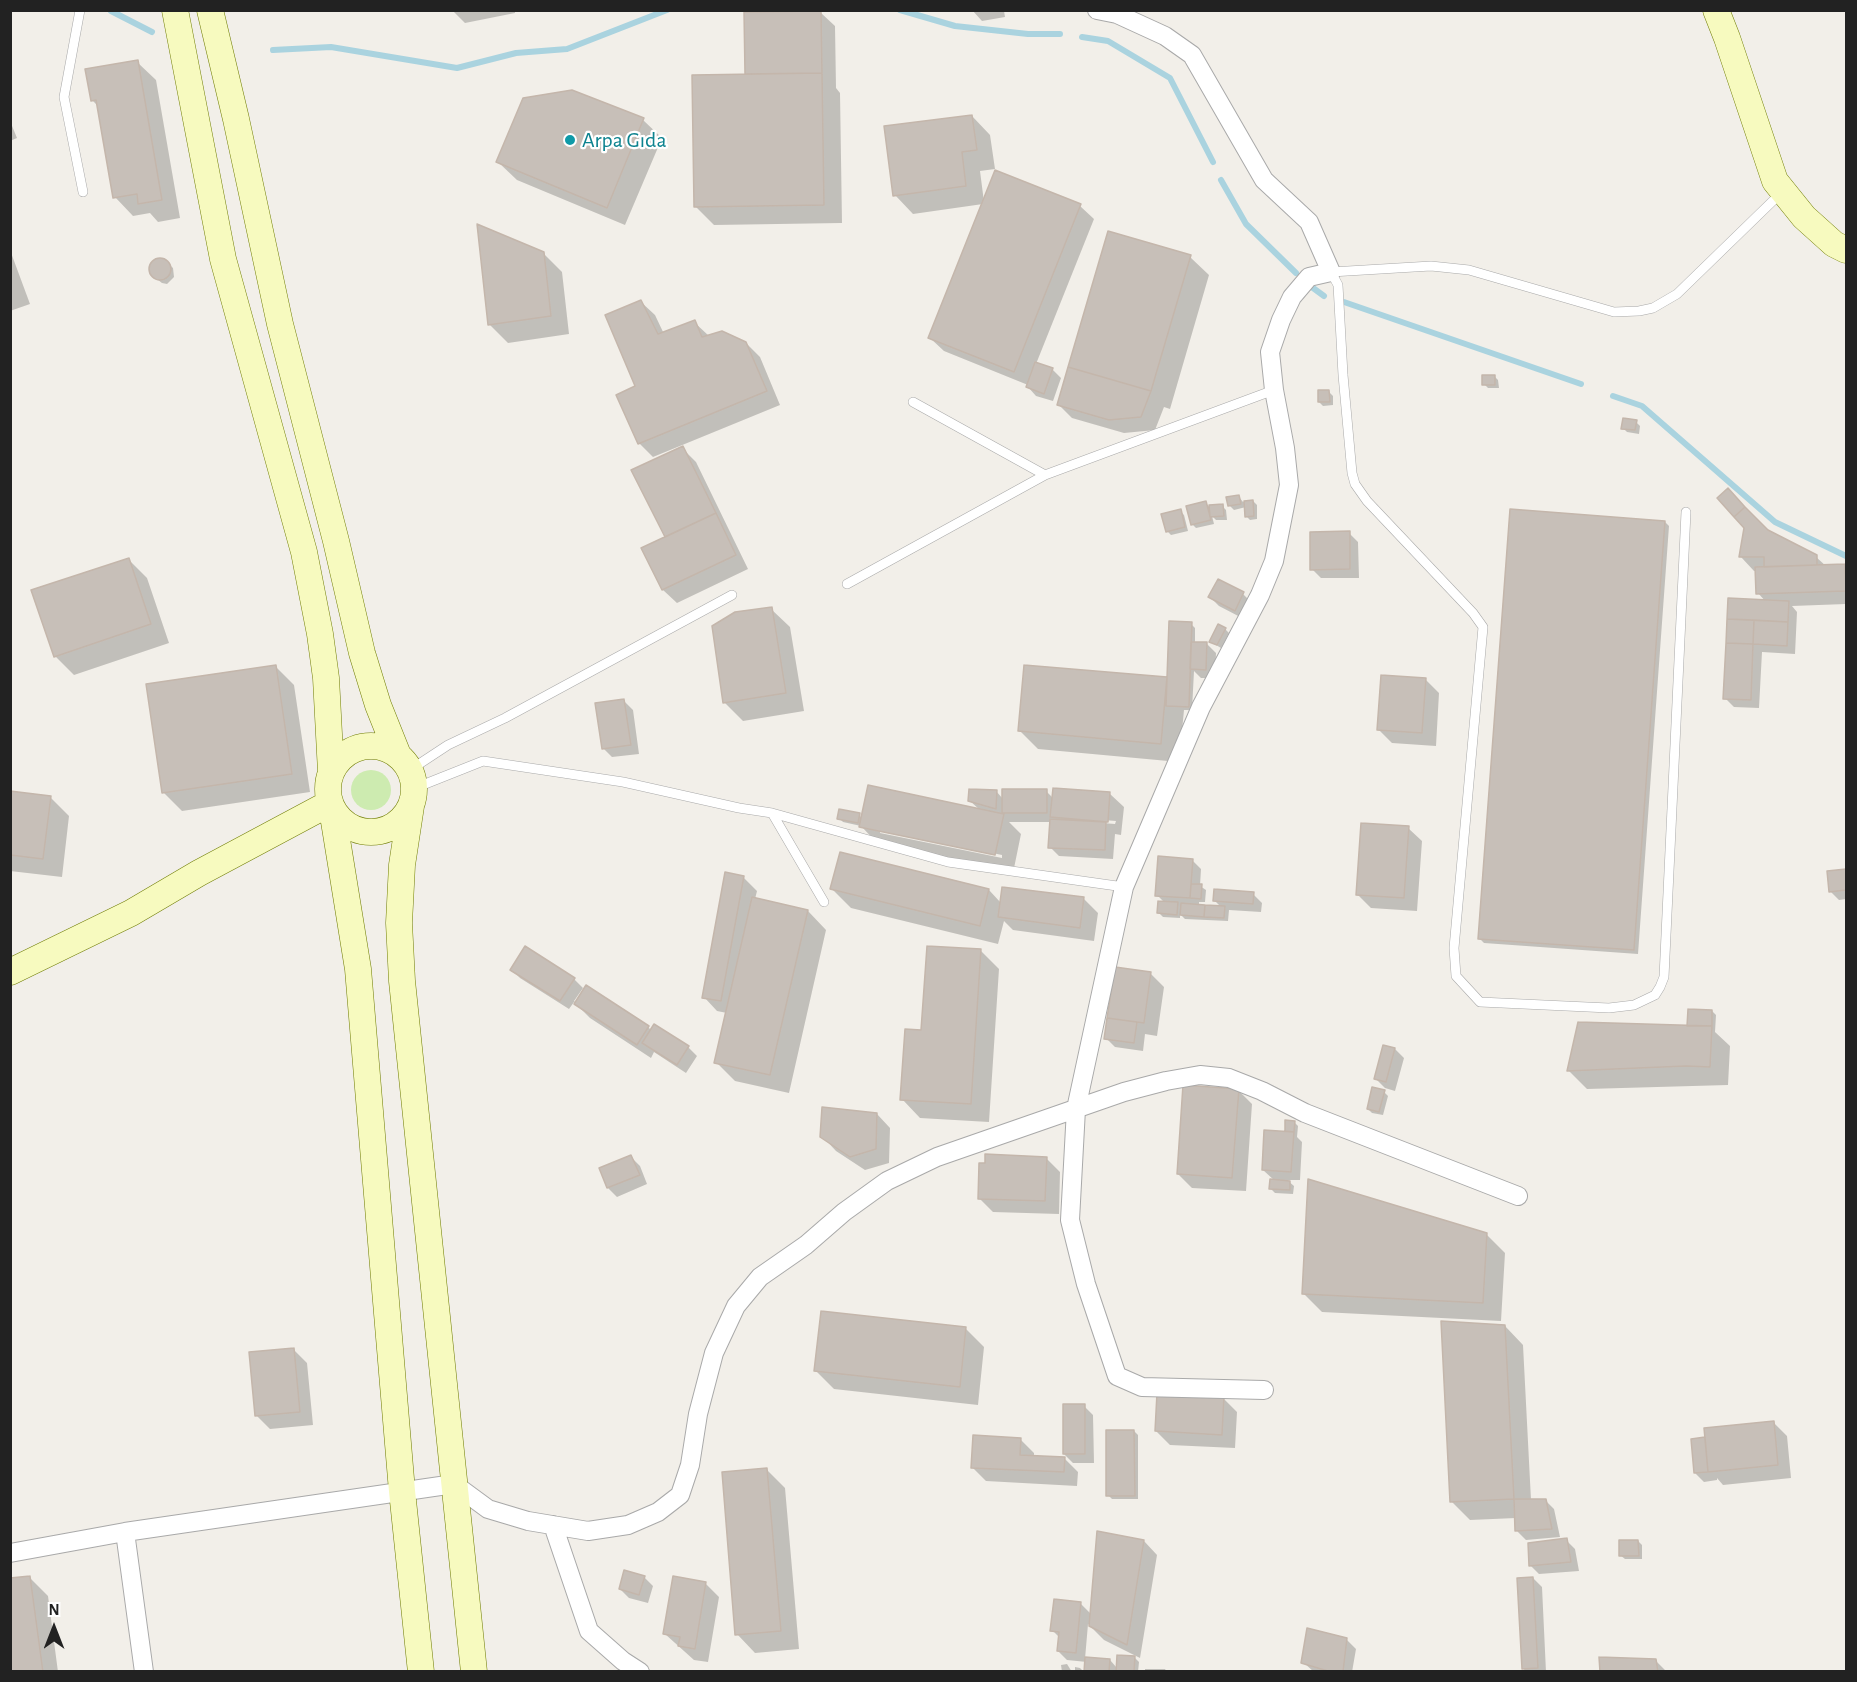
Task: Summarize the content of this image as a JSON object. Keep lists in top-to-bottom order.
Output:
{
  "places": ["Arpa Gıda"],
  "north": "top"
}
